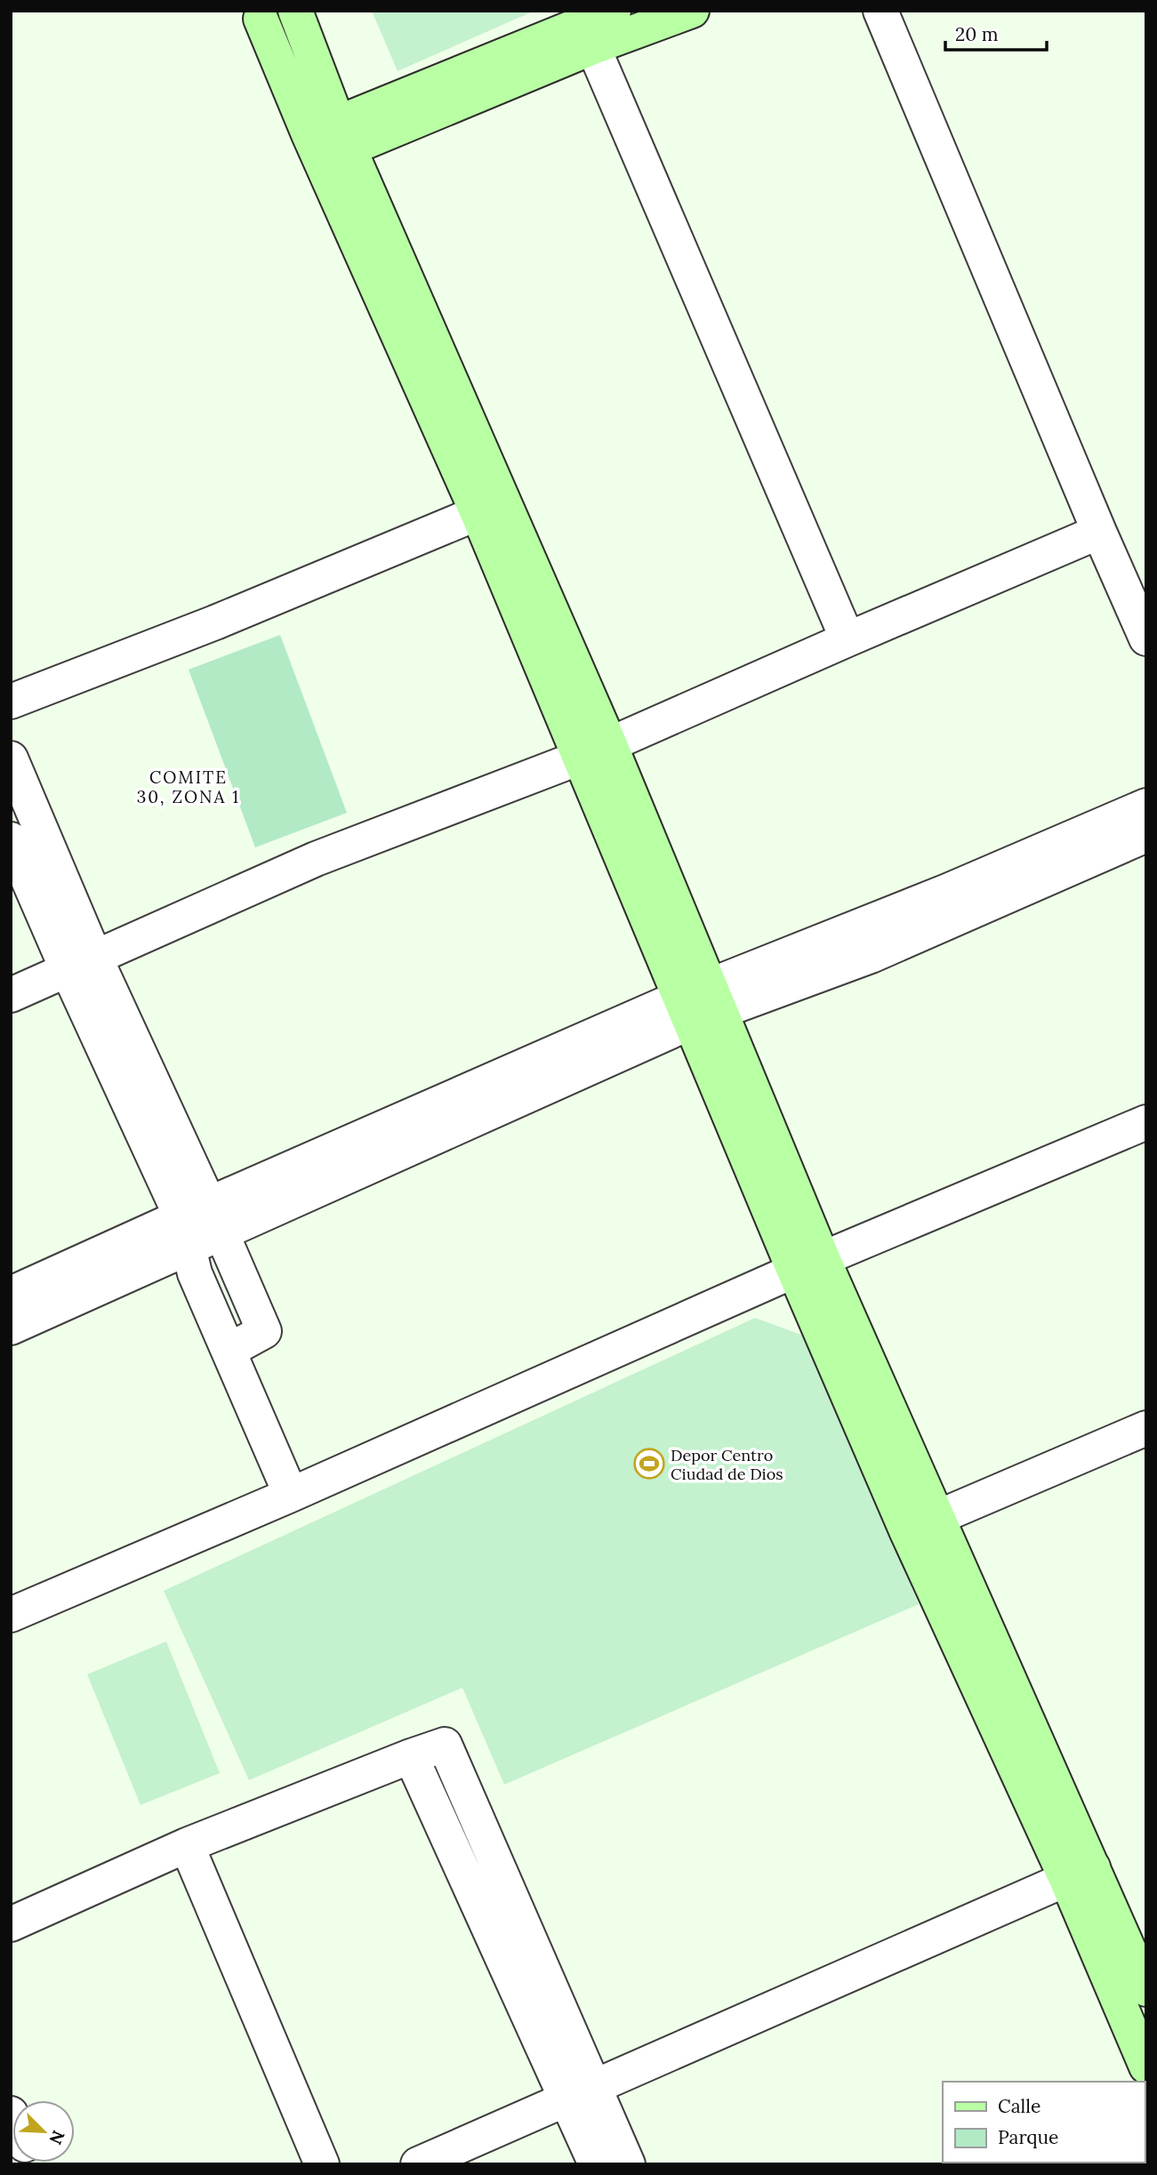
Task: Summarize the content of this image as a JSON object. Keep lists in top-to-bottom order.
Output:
{
  "districts": ["COMITE 30, ZONA 1"],
  "places": {
    "sports": ["Depor Centro Ciudad de Dios"]
  },
  "legend": ["Calle", "Parque"],
  "scale_bar": "20 m",
  "north": "bottom right"
}
